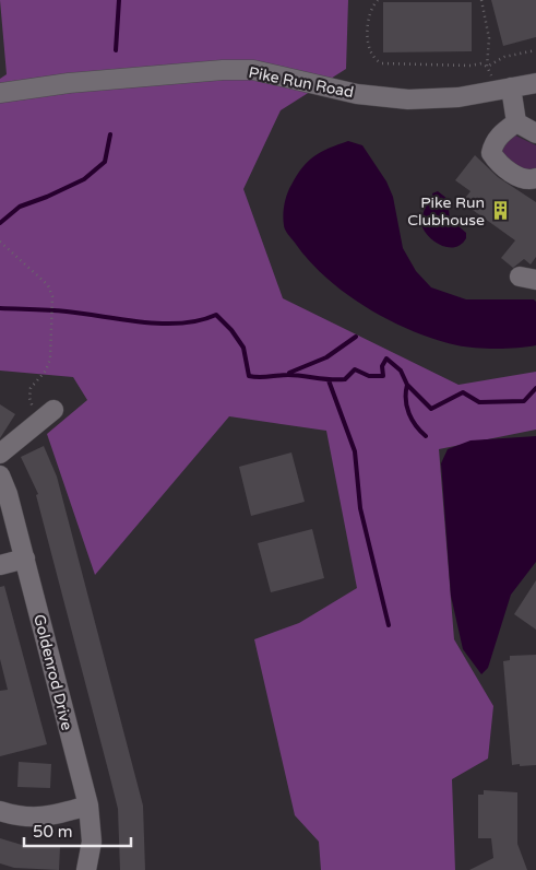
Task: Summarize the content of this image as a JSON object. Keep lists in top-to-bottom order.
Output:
{
  "streets": {
    "street": ["Pike Run Road", "Goldenrod Drive"]
  },
  "places": {
    "building": ["Pike Run Clubhouse"]
  },
  "scale_bar": "50 m"
}
